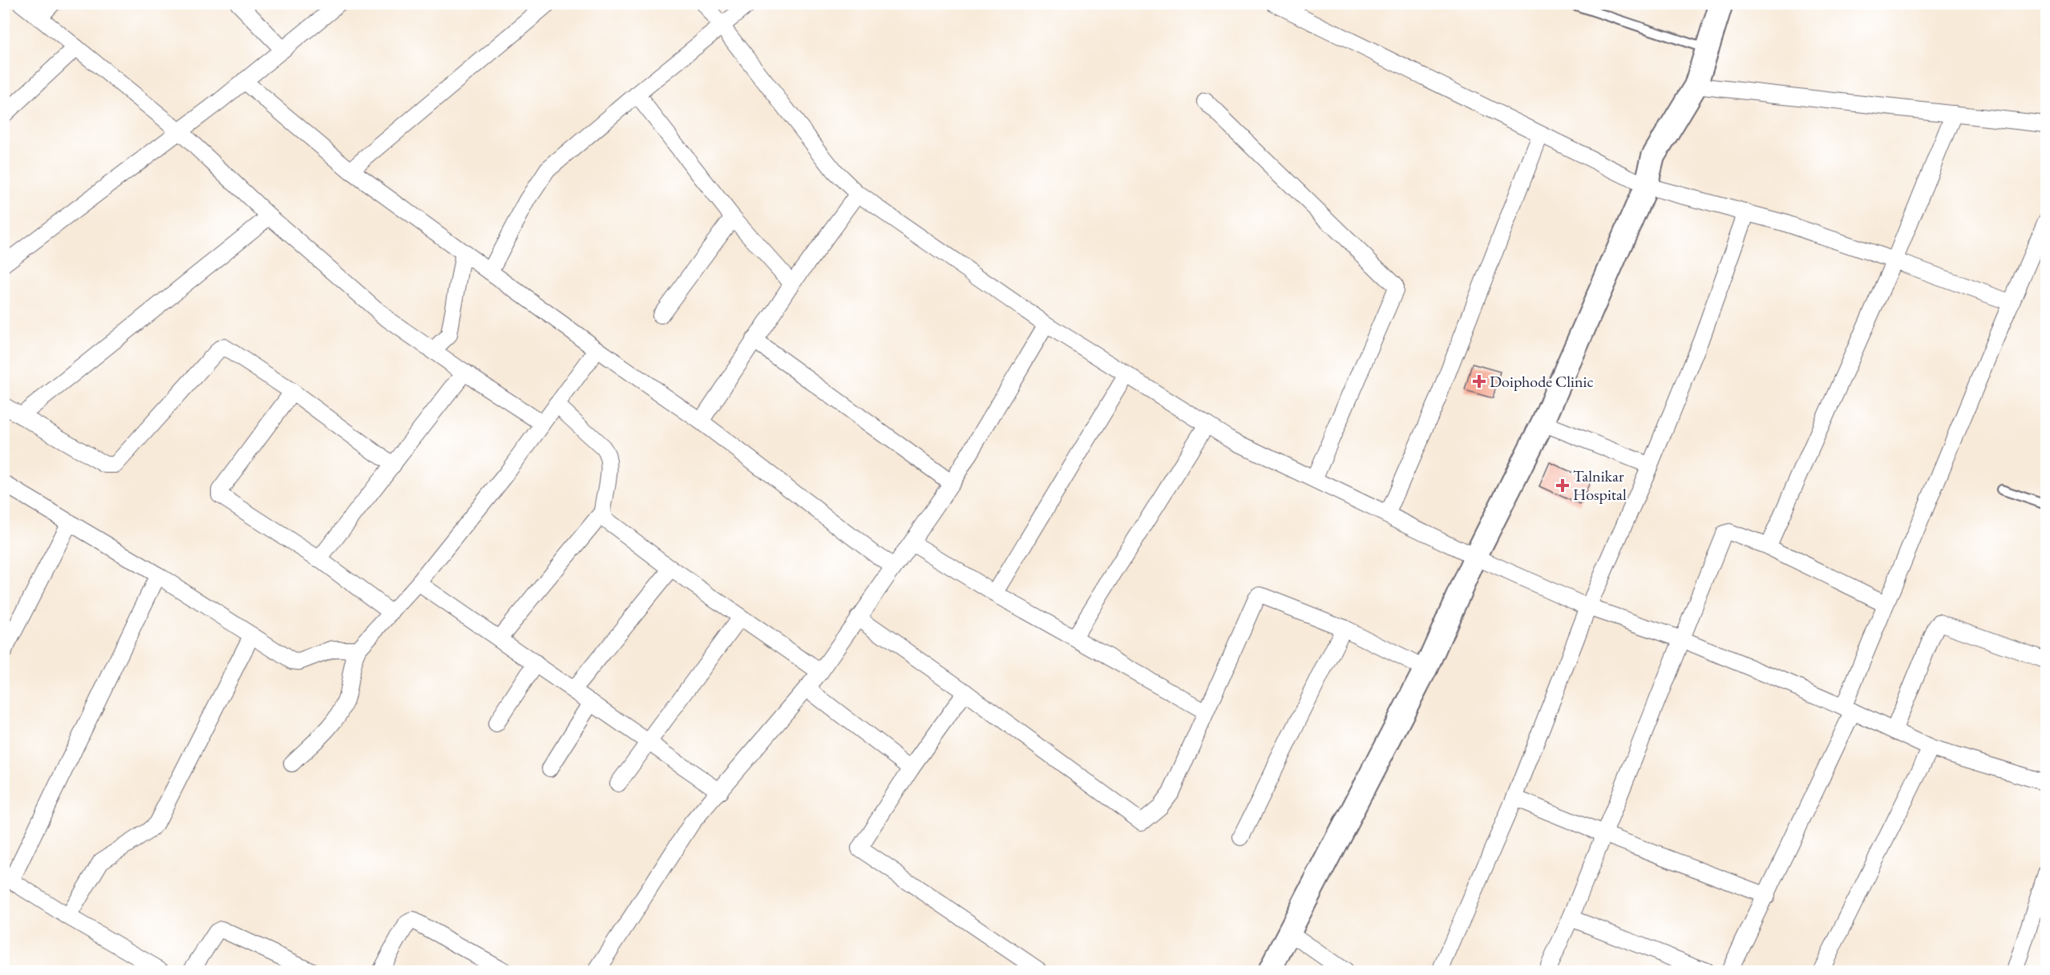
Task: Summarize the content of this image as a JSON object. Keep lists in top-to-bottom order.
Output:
{
  "places": {
    "health": ["Doiphode Clinic", "Talnikar Hospital"]
  }
}
